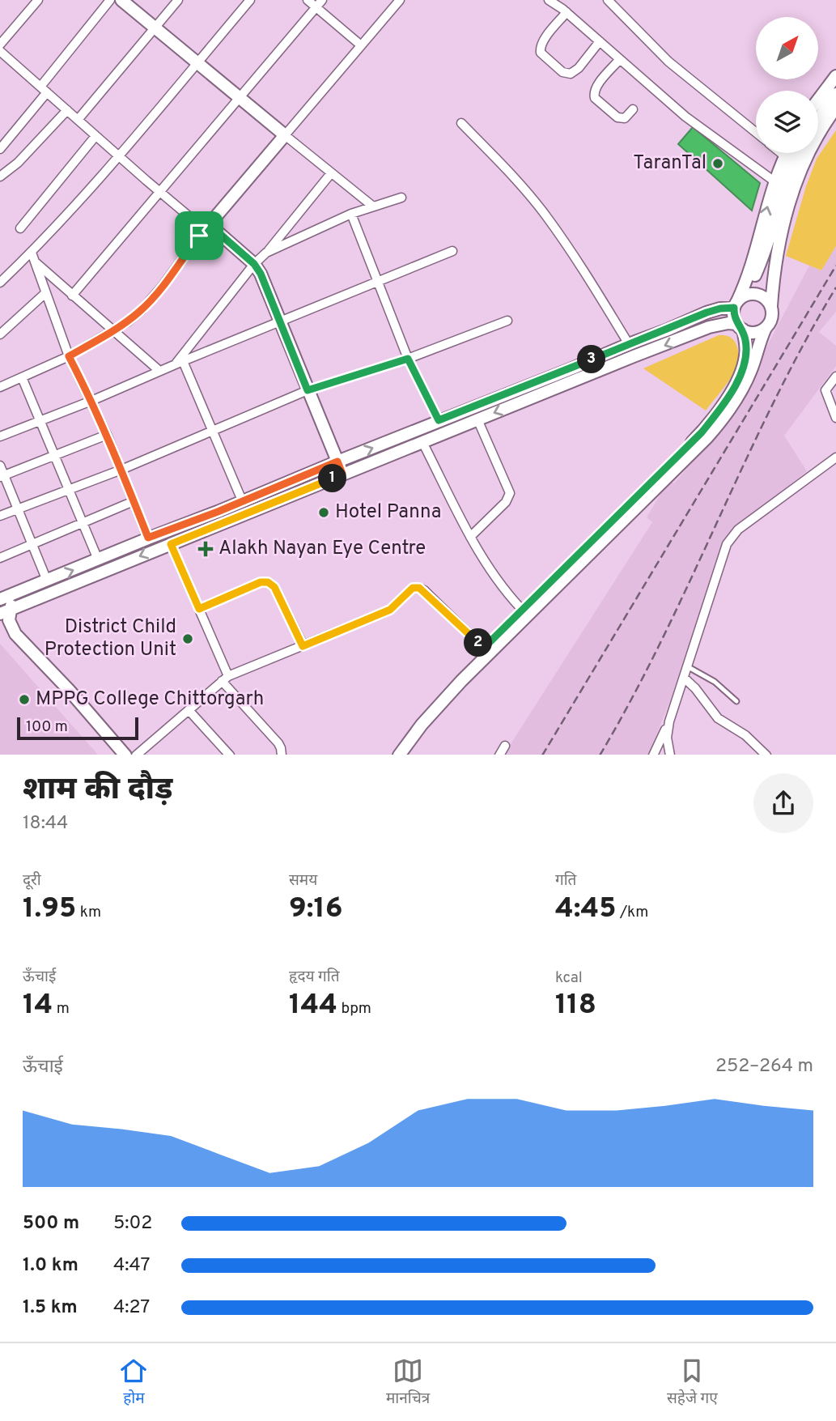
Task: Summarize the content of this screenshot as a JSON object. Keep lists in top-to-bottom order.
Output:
{
  "places": {
    "other": [
      "TaranTal",
      "Hotel Panna",
      "District Child Protection Unit",
      "MPPG College Chittorgarh"
    ],
    "health": ["Alakh Nayan Eye Centre"]
  },
  "scale_bar": "100 m",
  "north": "top right",
  "page": {
    "pins": ["3", "1", "2"],
    "scale": "100 m",
    "heading": ["शाम की दौड़", "18:44"],
    "stats": [
      ["दूरी", "1.95 km"],
      ["समय", "9:16"],
      ["गति", "4:45 /km"],
      ["ऊँचाई", "14 m"],
      ["हृदय गति", "144 bpm"],
      ["kcal", "118"]
    ],
    "chart": ["ऊँचाई", "252–264 m"],
    "list": [
      {
        "name": "500 m",
        "note": "5:02"
      },
      {
        "name": "1.0 km",
        "note": "4:47"
      },
      {
        "name": "1.5 km",
        "note": "4:27"
      }
    ],
    "tabs": ["होम", "मानचित्र", "सहेजे गए"]
  }
}
